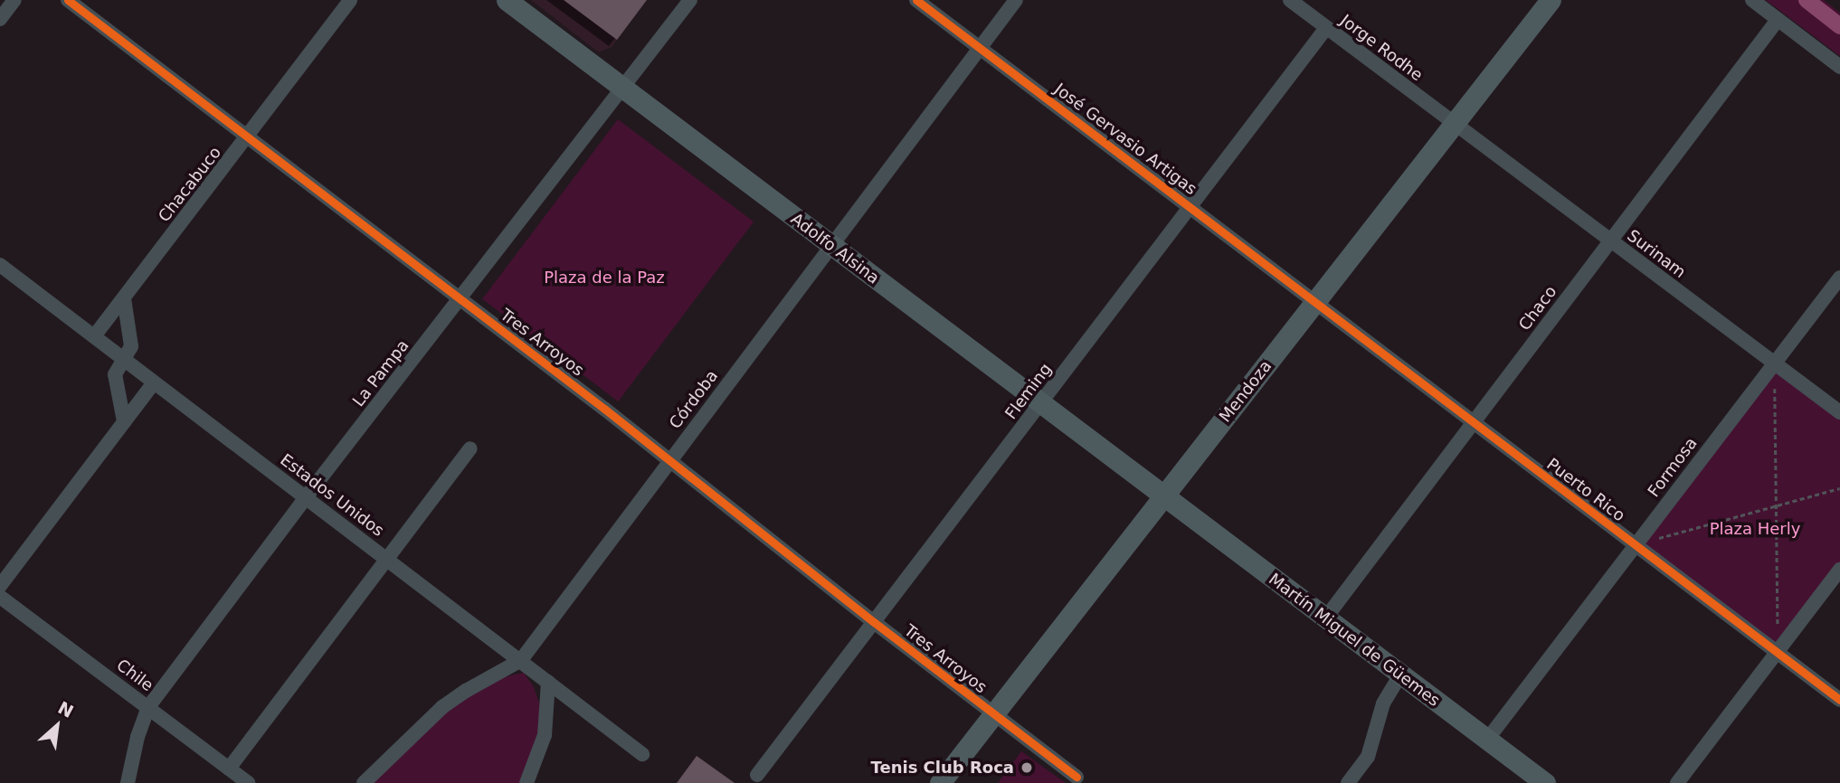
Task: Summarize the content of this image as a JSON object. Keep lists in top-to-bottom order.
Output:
{
  "streets": {
    "main road": ["Adolfo Alsina", "Mendoza", "Martín Miguel de Güemes"],
    "street": [
      "Jorge Rodhe",
      "José Gervasio Artigas",
      "Chacabuco",
      "Surinam",
      "Chaco",
      "Tres Arroyos",
      "La Pampa",
      "Fleming",
      "Córdoba",
      "Formosa",
      "Puerto Rico",
      "Estados Unidos",
      "Chile"
    ]
  },
  "crossings": [
    ["Jorge Rodhe", "Surinam"],
    ["Jorge Rodhe", "Fleming"],
    ["Jorge Rodhe", "Mendoza"],
    ["José Gervasio Artigas", "Fleming"],
    ["José Gervasio Artigas", "Mendoza"],
    ["José Gervasio Artigas", "Córdoba"],
    ["José Gervasio Artigas", "Puerto Rico"],
    ["Chacabuco", "Tres Arroyos"],
    ["Chacabuco", "Estados Unidos"],
    ["Adolfo Alsina", "La Pampa"],
    ["Adolfo Alsina", "Fleming"],
    ["Adolfo Alsina", "Mendoza"],
    ["Adolfo Alsina", "Córdoba"],
    ["Adolfo Alsina", "Martín Miguel de Güemes"],
    ["Surinam", "Chaco"],
    ["Surinam", "Mendoza"],
    ["Surinam", "Formosa"],
    ["Chaco", "Puerto Rico"],
    ["Chaco", "Martín Miguel de Güemes"],
    ["Tres Arroyos", "La Pampa"],
    ["Tres Arroyos", "Fleming"],
    ["Tres Arroyos", "Mendoza"],
    ["Tres Arroyos", "Córdoba"],
    ["La Pampa", "Estados Unidos"],
    ["La Pampa", "Chile"],
    ["Mendoza", "Puerto Rico"],
    ["Mendoza", "Martín Miguel de Güemes"],
    ["Córdoba", "Estados Unidos"],
    ["Formosa", "Puerto Rico"],
    ["Formosa", "Martín Miguel de Güemes"]
  ],
  "parks": ["Plaza de la Paz", "Plaza Herly"],
  "places": ["Tenis Club Roca"],
  "north": "top right"
}
